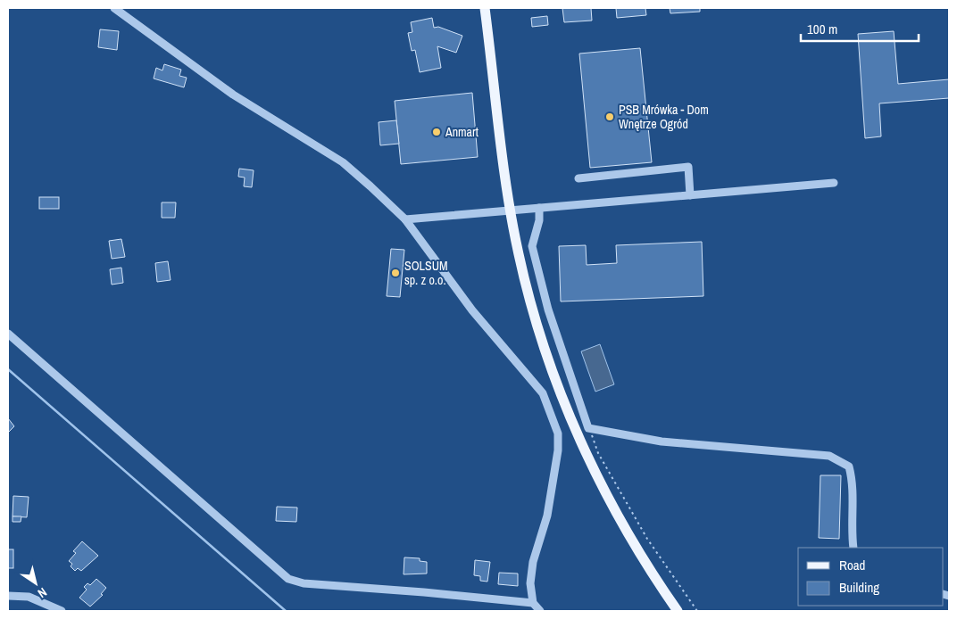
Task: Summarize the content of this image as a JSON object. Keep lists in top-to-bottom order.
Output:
{
  "places": ["PSB Mrówka - Dom Wnętrze Ogród", "Anmart", "SOLSUM sp. z o.o."],
  "legend": ["Road", "Building"],
  "scale_bar": "100 m",
  "north": "bottom right"
}
